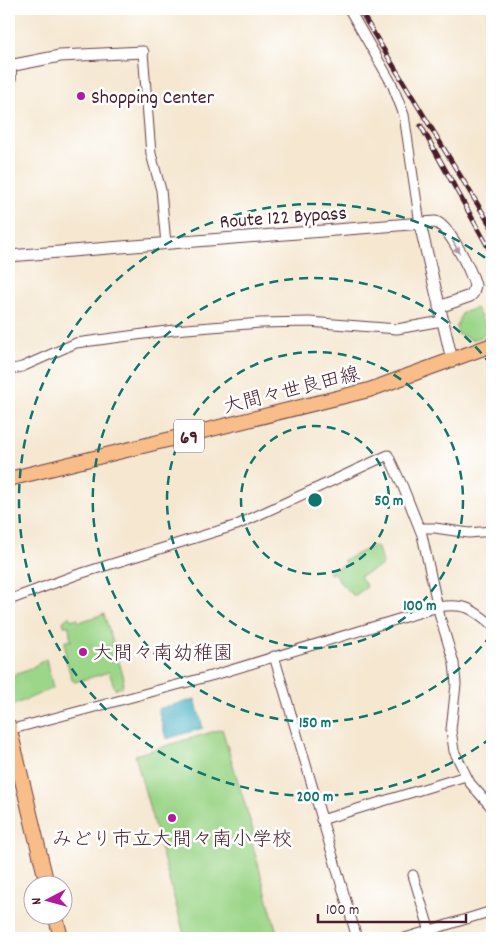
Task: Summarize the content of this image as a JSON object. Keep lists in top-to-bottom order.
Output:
{
  "streets": {
    "main road": ["大間々世良田線", "69"],
    "street": ["Route 122 Bypass"]
  },
  "places": ["Shopping Center", "大間々南幼稚園", "みどり市立大間々南小学校"],
  "scale_bar": "100 m",
  "north": "left",
  "rings": [
    "50 m",
    "100 m",
    "150 m",
    "200 m"
  ]
}
